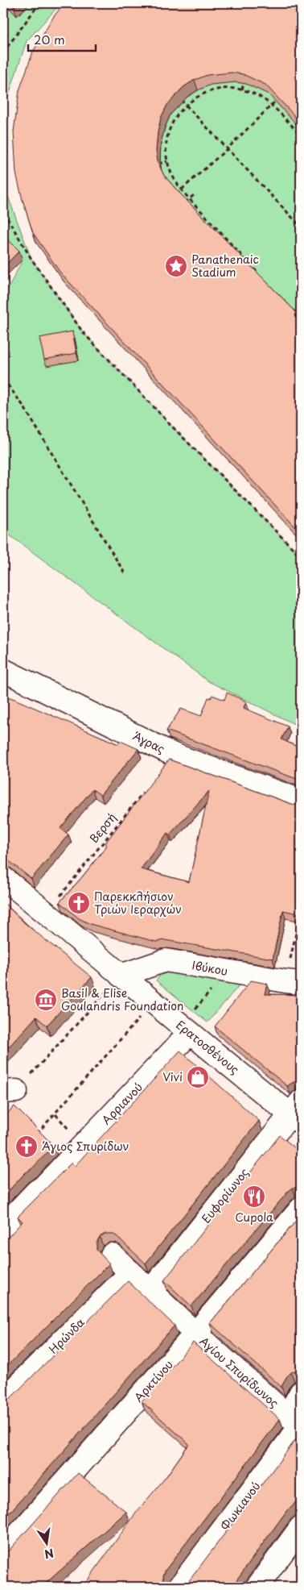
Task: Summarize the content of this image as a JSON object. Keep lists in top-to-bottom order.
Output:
{
  "streets": {
    "street": [
      "Άγρας",
      "Ιβύκου",
      "Ερατοσθένους",
      "Αρριανού",
      "Ευφορίωνος",
      "Ηρώνδα",
      "Αγίου Σπυρίδωνος",
      "Αρκτίνου",
      "Φωκιανού"
    ],
    "path": ["Βερσή"]
  },
  "crossings": [
    ["Βερσή", "Ερατοσθένους"],
    ["Ιβύκου", "Ερατοσθένους"],
    ["Ερατοσθένους", "Αρριανού"],
    ["Ερατοσθένους", "Ευφορίωνος"],
    ["Ευφορίωνος", "Αγίου Σπυρίδωνος"],
    ["Ηρώνδα", "Αγίου Σπυρίδωνος"],
    ["Αγίου Σπυρίδωνος", "Αρκτίνου"],
    ["Αγίου Σπυρίδωνος", "Φωκιανού"]
  ],
  "places": {
    "place": ["Panathenaic Stadium"],
    "church": ["Παρεκκλήσιον Τριών Ιεραρχών", "Άγιος Σπυρίδων"],
    "museum": ["Basil & Elise Goulandris Foundation"],
    "shop": ["Vivi"],
    "restaurant": ["Cupola"]
  },
  "scale_bar": "20 m",
  "north": "bottom"
}
